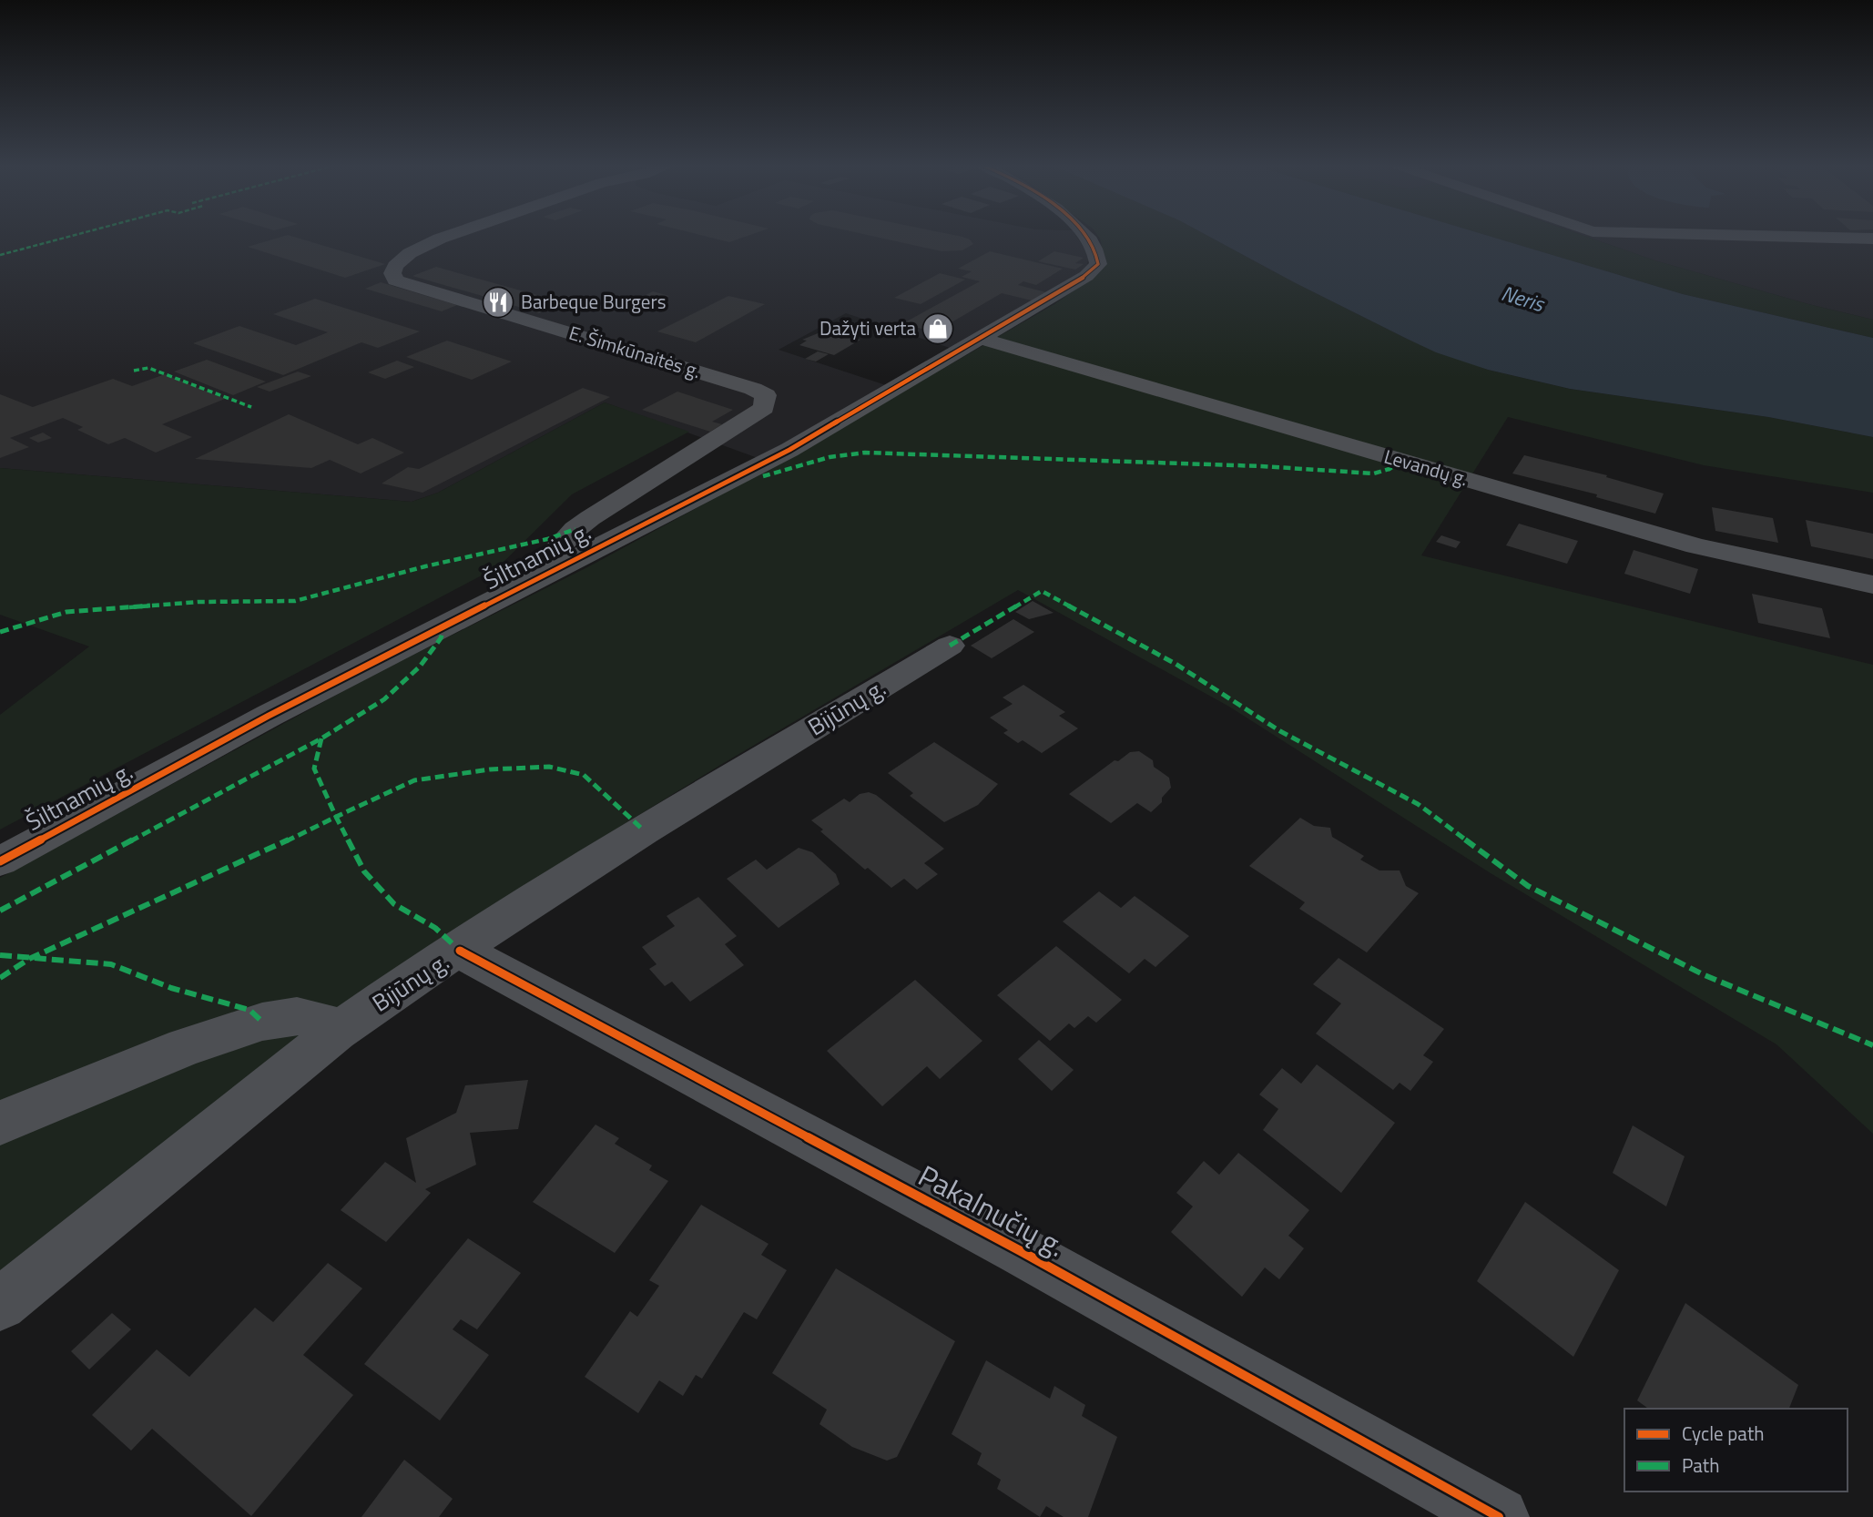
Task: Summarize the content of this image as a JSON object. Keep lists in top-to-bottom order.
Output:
{
  "streets": {
    "street": [
      "E. Šimkūnaitės g.",
      "Levandų g.",
      "Šiltnamių g.",
      "Bijūnų g.",
      "Pakalnučių g."
    ]
  },
  "crossings": [
    ["E. Šimkūnaitės g.", "Šiltnamių g."],
    ["Levandų g.", "Šiltnamių g."],
    ["Bijūnų g.", "Pakalnučių g."]
  ],
  "water": ["Neris"],
  "places": {
    "restaurant": ["Barbeque Burgers"],
    "shop": ["Dažyti verta"]
  },
  "legend": ["Cycle path", "Path"]
}
